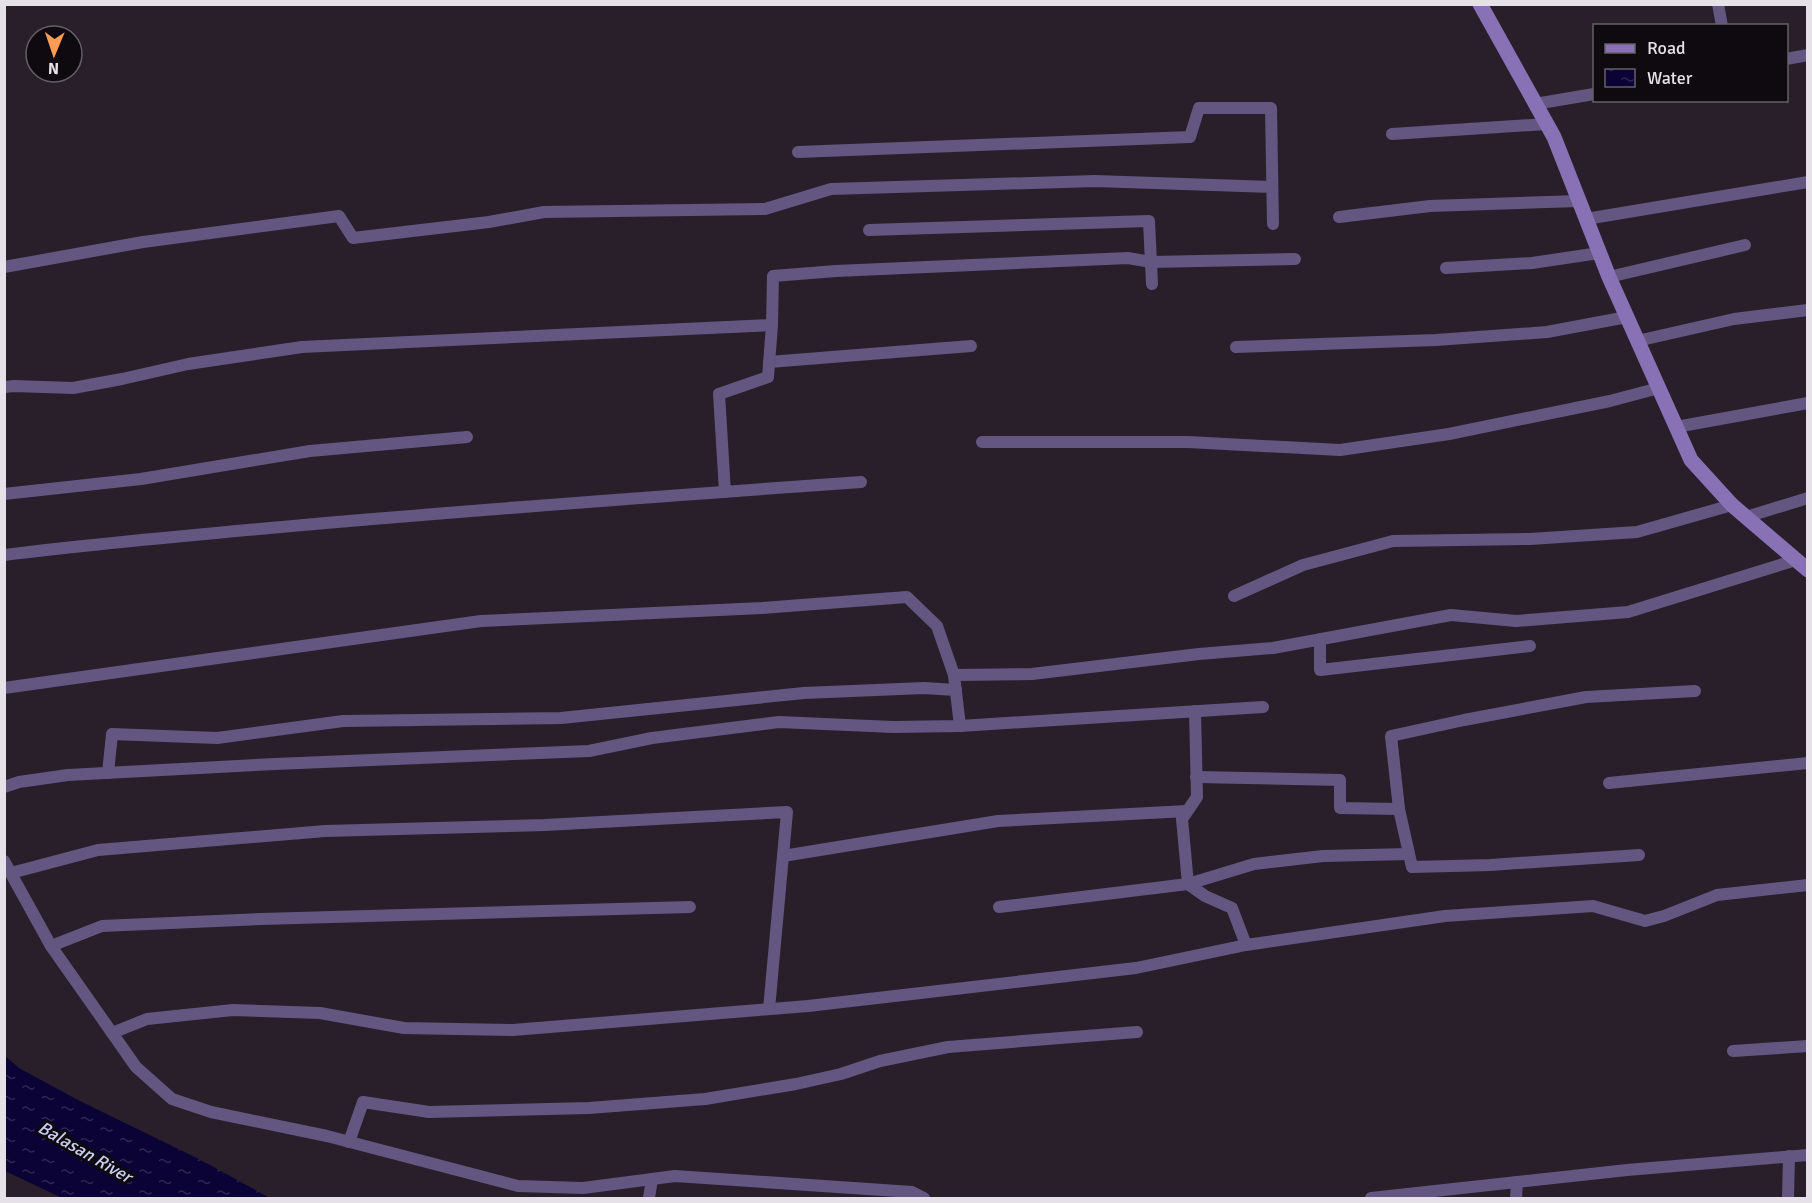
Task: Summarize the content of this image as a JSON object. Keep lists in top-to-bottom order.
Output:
{
  "water": ["Balasan River"],
  "legend": ["Road", "Water"],
  "north": "bottom"
}
